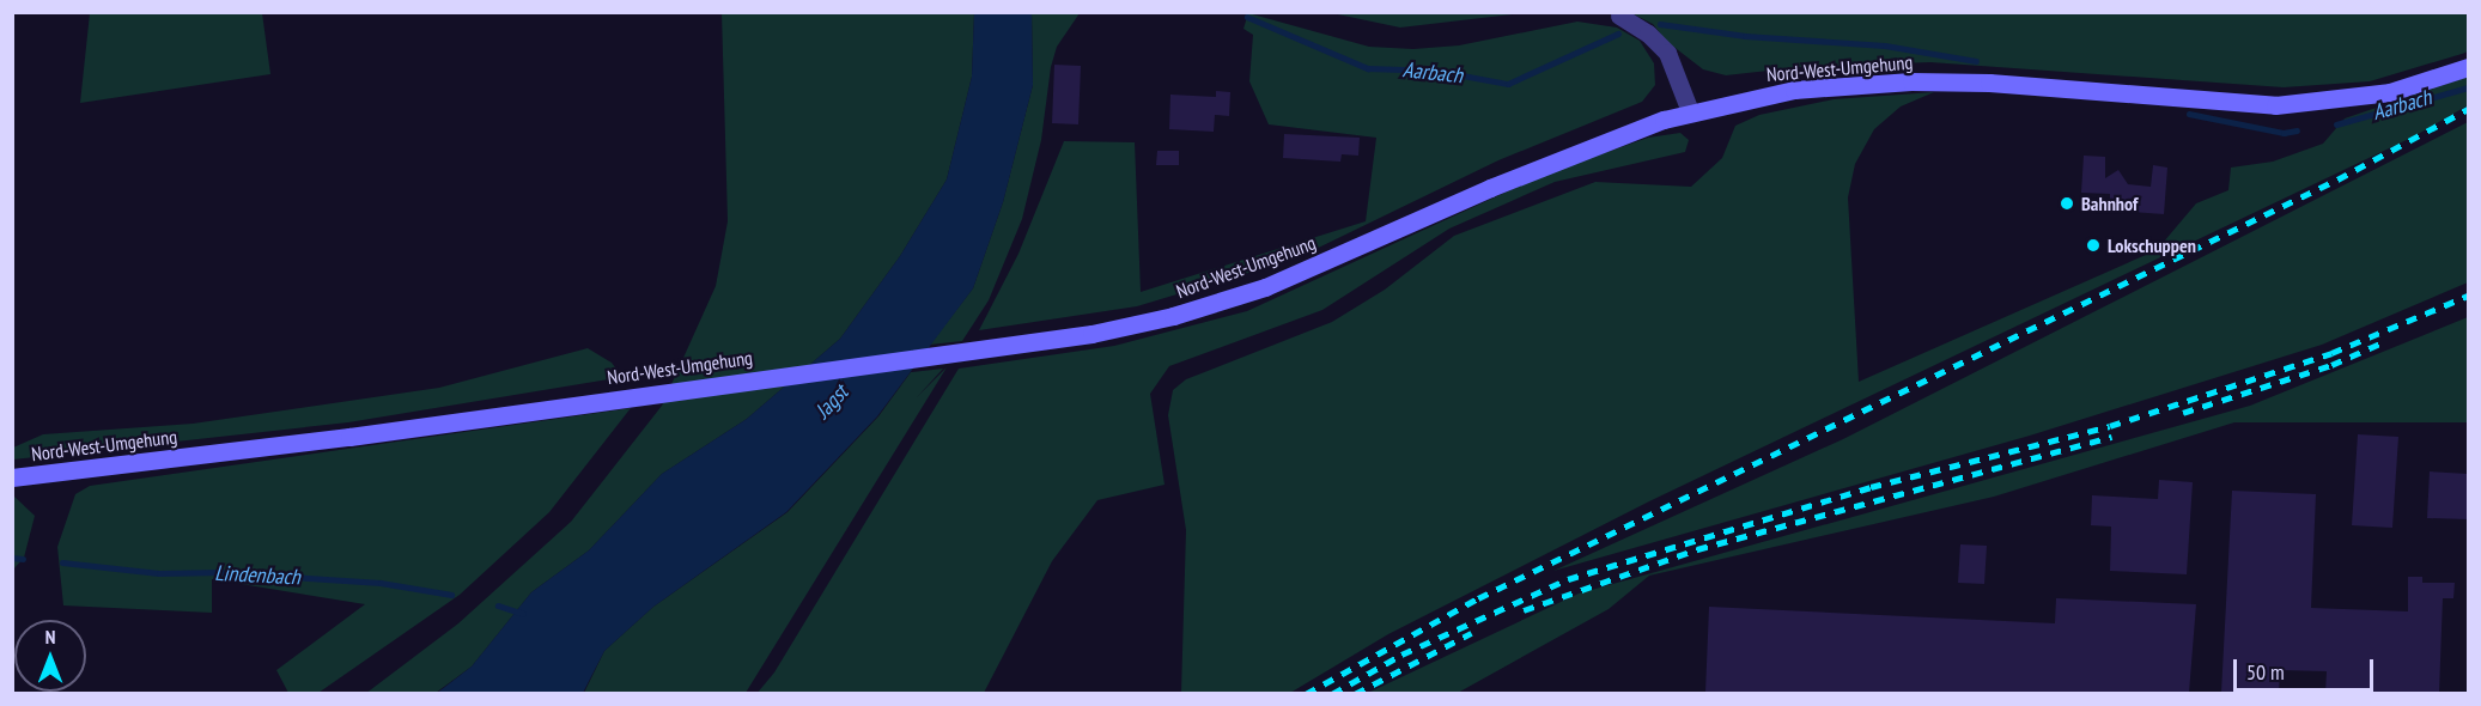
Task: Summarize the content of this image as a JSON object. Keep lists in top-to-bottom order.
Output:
{
  "streets": {
    "main road": ["Nord-West-Umgehung"]
  },
  "water": ["Aarbach", "Jagst", "Lindenbach"],
  "places": ["Bahnhof", "Lokschuppen"],
  "scale_bar": "50 m",
  "north": "top"
}
